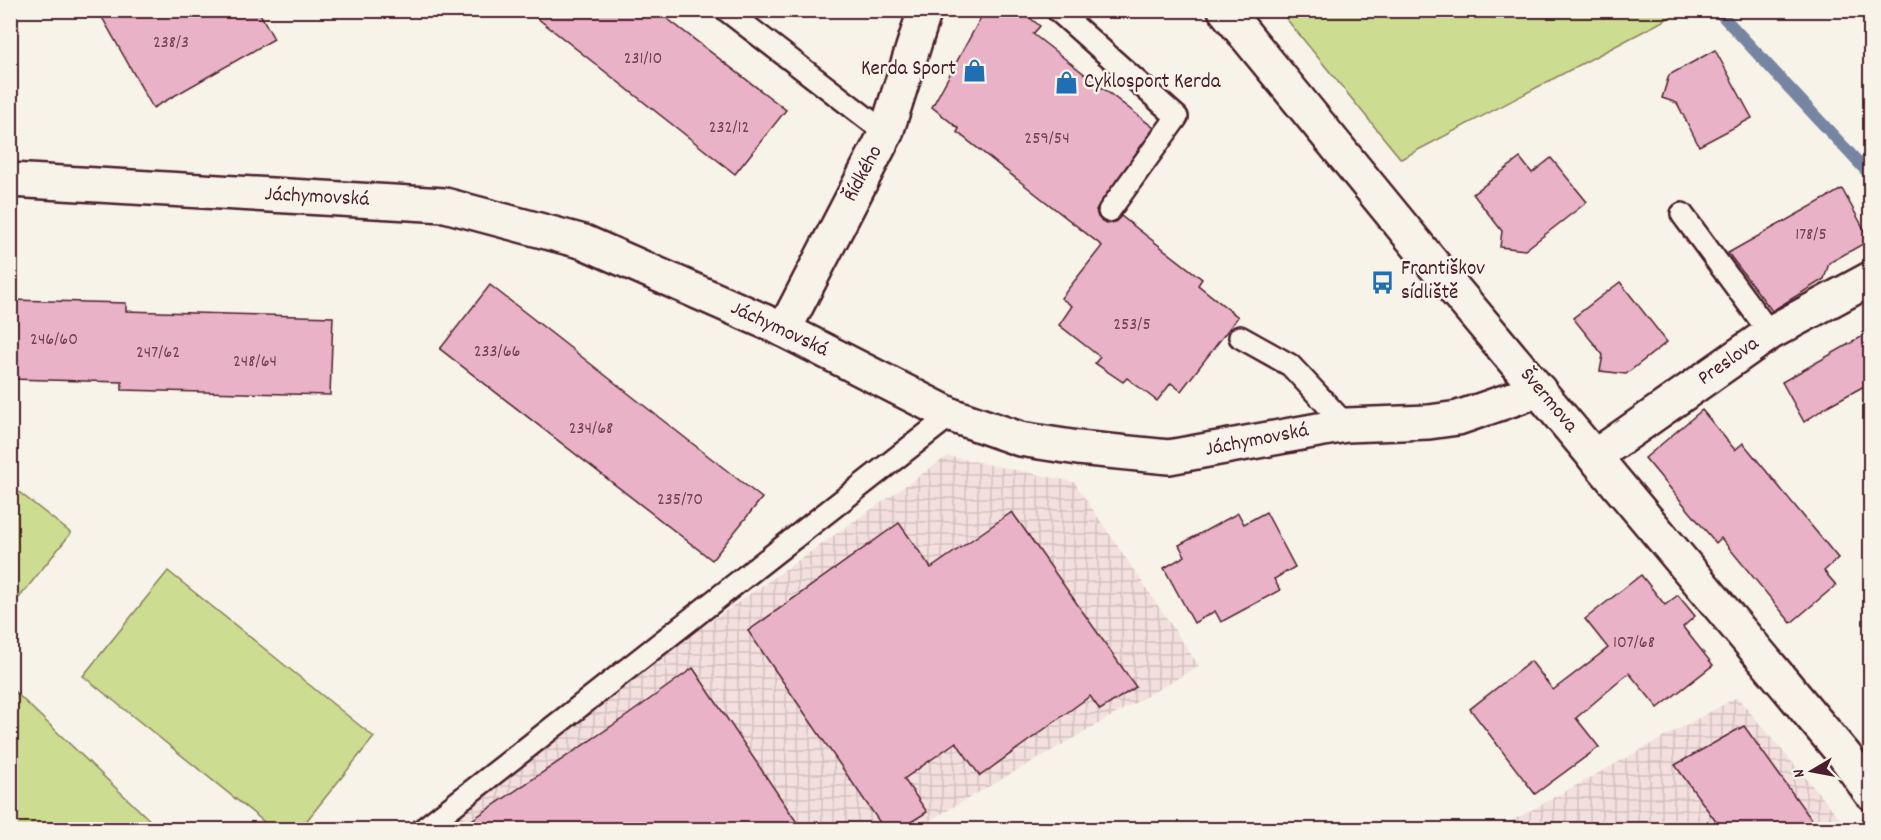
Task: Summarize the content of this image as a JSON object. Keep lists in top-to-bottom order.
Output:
{
  "streets": {
    "street": [
      "Řídkého",
      "Jáchymovská",
      "Preslova",
      "Švermova"
    ]
  },
  "crossings": [
    ["Řídkého", "Jáchymovská"],
    ["Jáchymovská", "Švermova"],
    ["Preslova", "Švermova"]
  ],
  "places": {
    "shop": ["Kerda Sport", "Cyklosport Kerda"],
    "bus stop": ["Františkov sídliště"]
  },
  "house_numbers": [
    "238/3",
    "231/10",
    "232/12",
    "259/54",
    "178/5",
    "253/5",
    "246/60",
    "233/66",
    "247/62",
    "248/64",
    "234/68",
    "235/70",
    "107/68"
  ],
  "north": "left"
}
